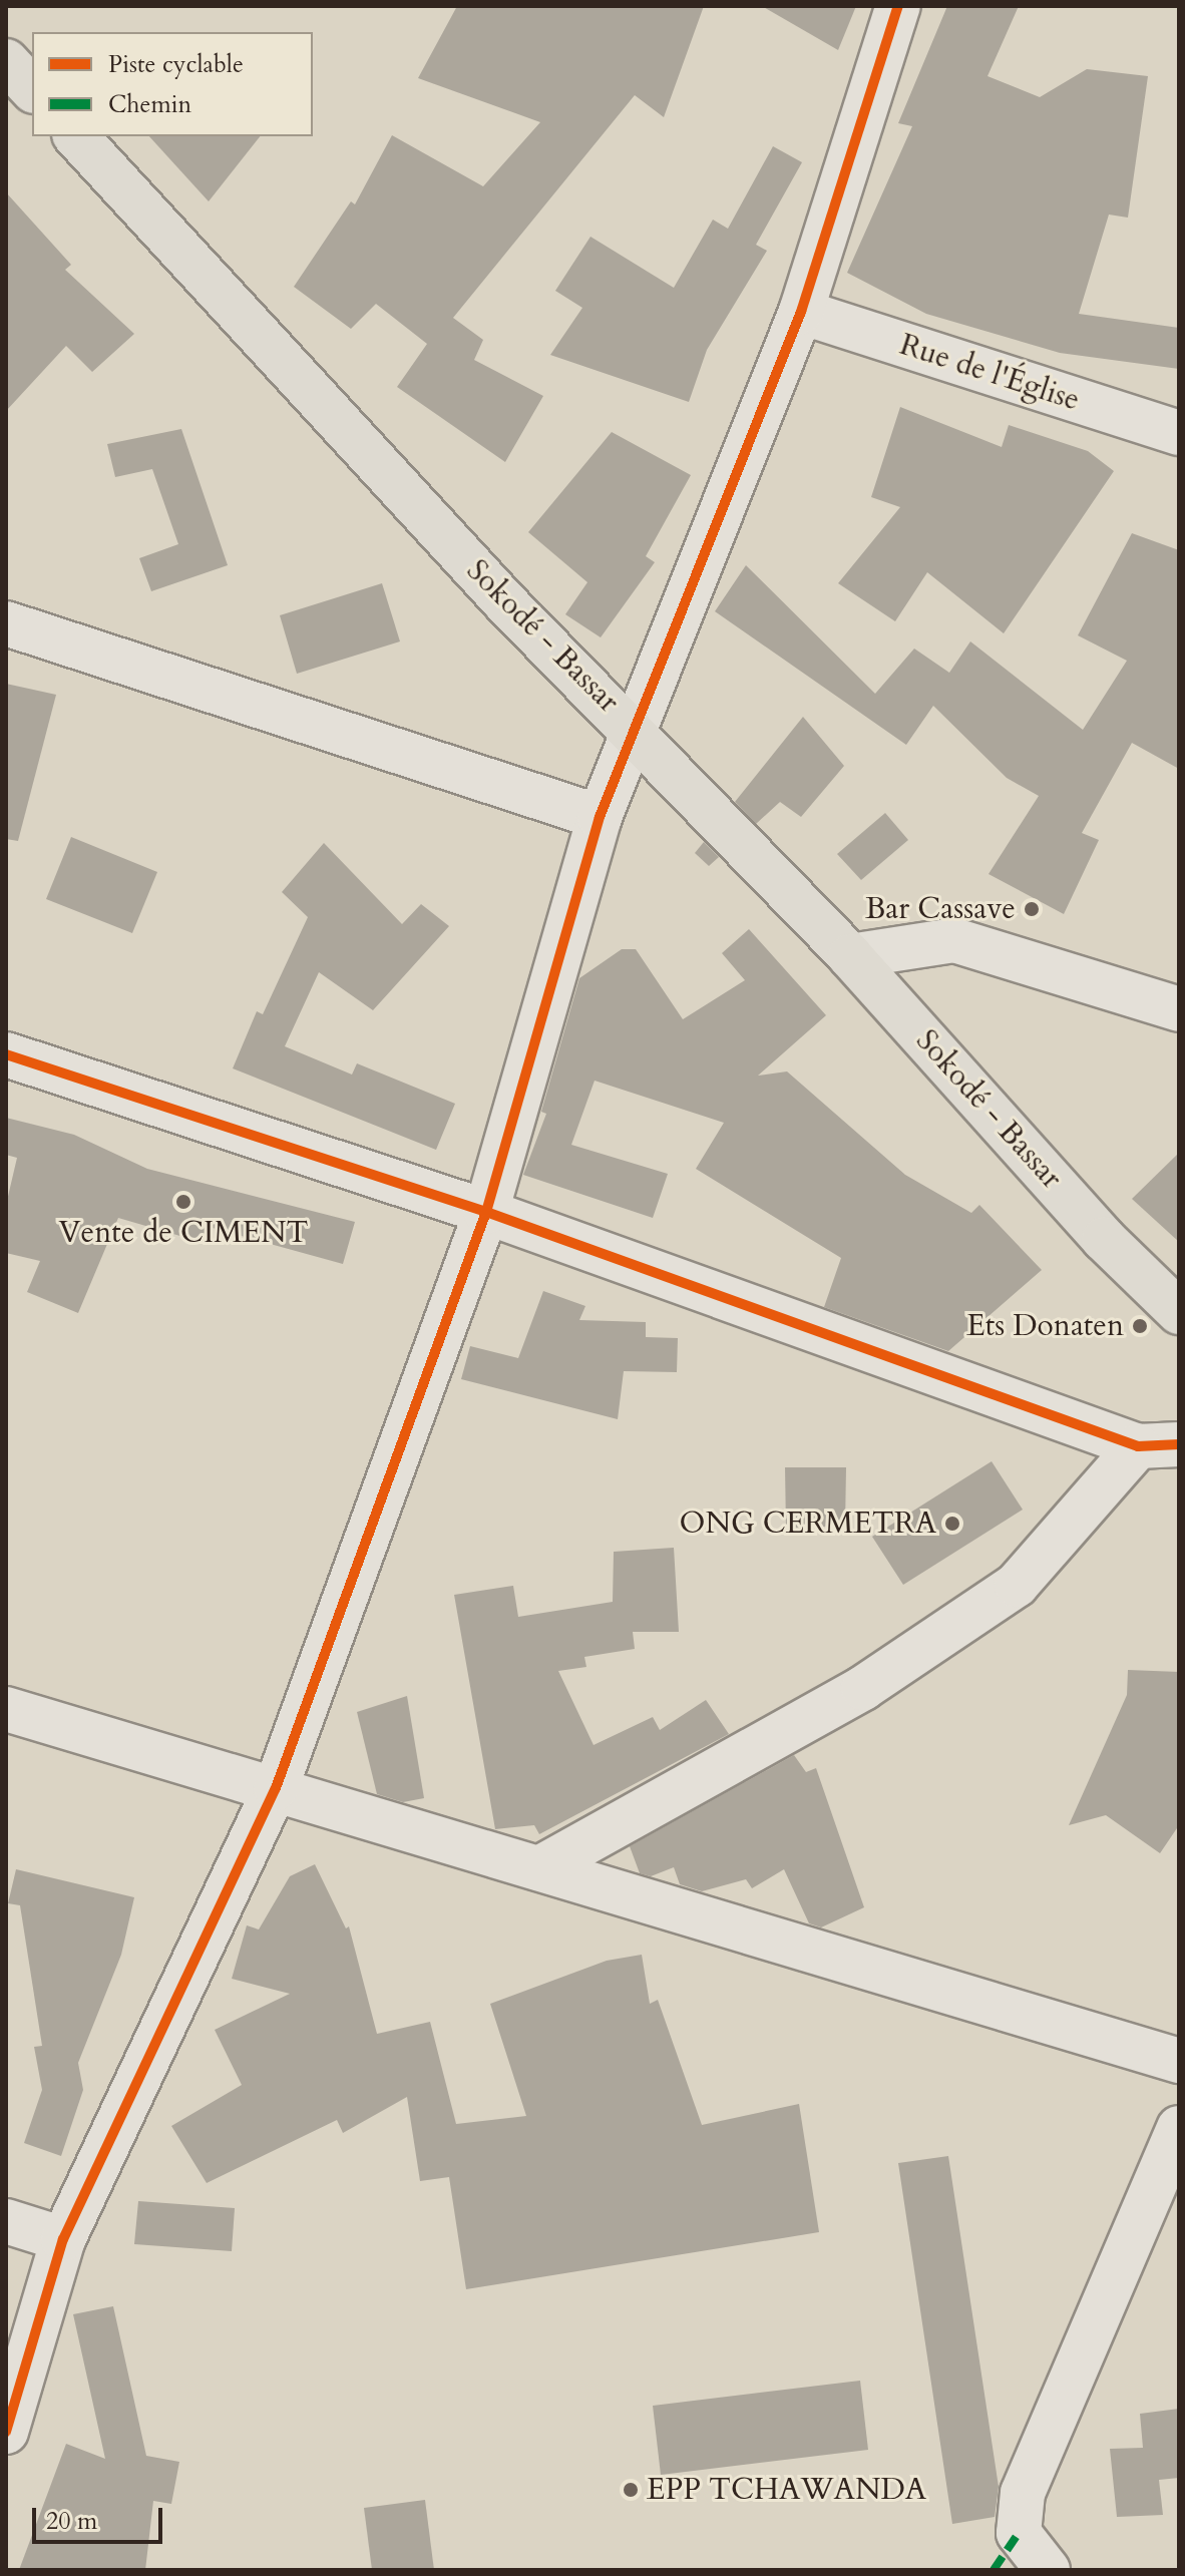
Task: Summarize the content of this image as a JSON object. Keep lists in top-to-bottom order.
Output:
{
  "streets": {
    "main road": ["Sokodé - Bassar"],
    "street": ["Rue de l'Église"]
  },
  "places": [
    "Bar Cassave",
    "Vente de CIMENT",
    "Ets Donaten",
    "ONG CERMETRA",
    "EPP TCHAWANDA"
  ],
  "legend": ["Piste cyclable", "Chemin"],
  "scale_bar": "20 m"
}
